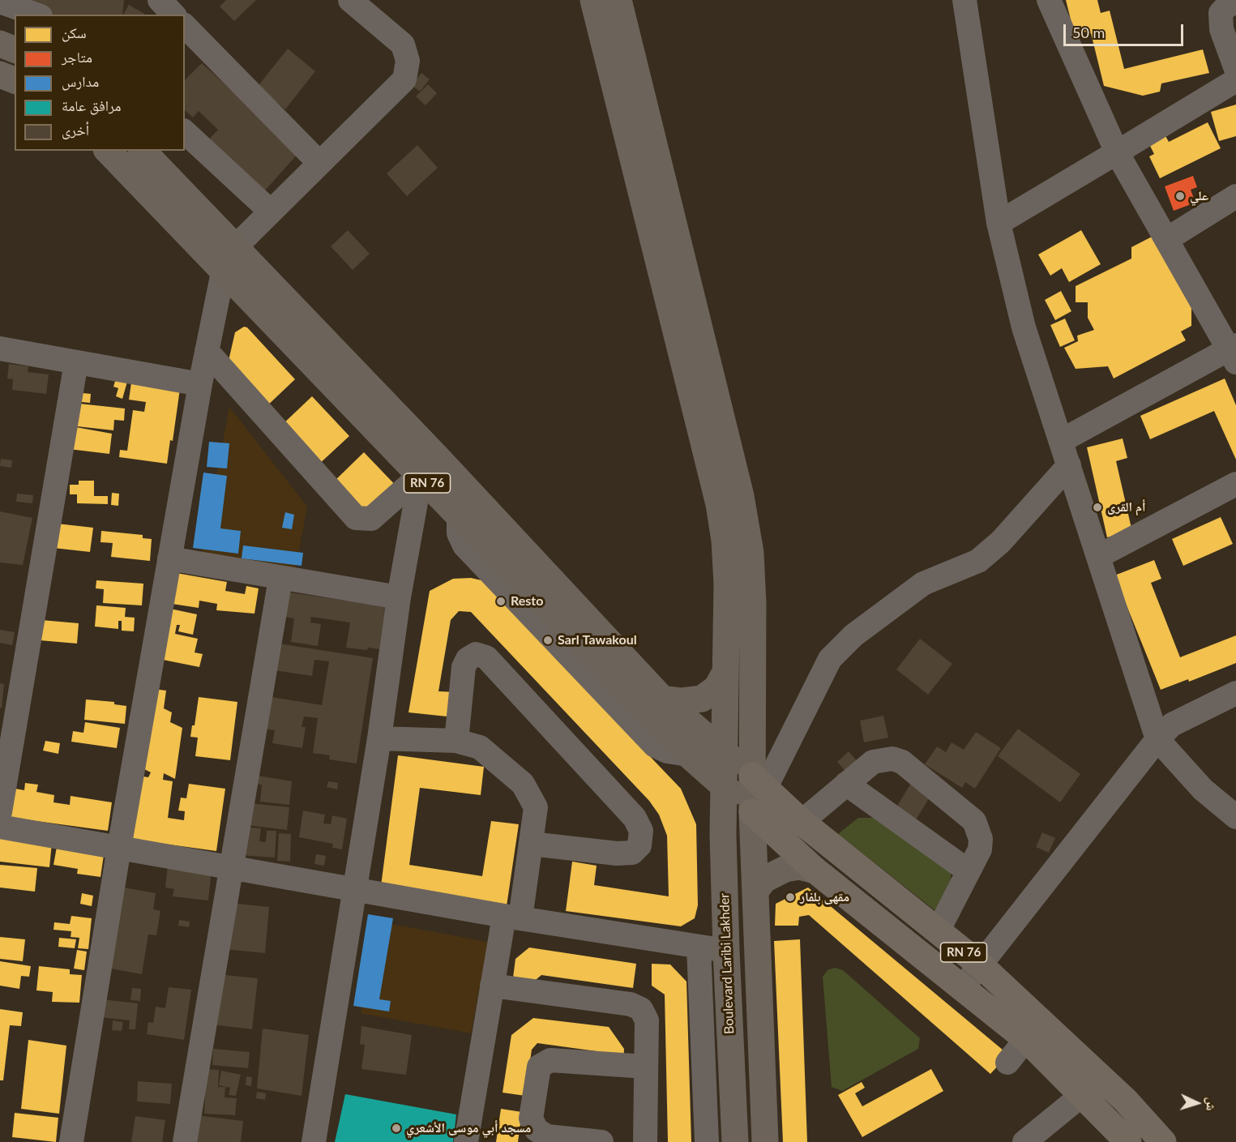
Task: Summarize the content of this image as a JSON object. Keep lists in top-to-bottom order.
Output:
{
  "streets": {
    "highway": ["RN 76"],
    "main road": ["Boulevard Laribi Lakhder"]
  },
  "crossings": [
    ["RN 76", "Boulevard Laribi Lakhder"]
  ],
  "places": [
    "علي",
    "أم القرى",
    "Resto",
    "Sarl Tawakoul",
    "مقهى بلفار",
    "مسجد أبي موسى الأشعري"
  ],
  "legend": [
    "سكن",
    "متاجر",
    "مدارس",
    "مرافق عامة",
    "أخرى"
  ],
  "scale_bar": "50 m",
  "north": "right"
}
